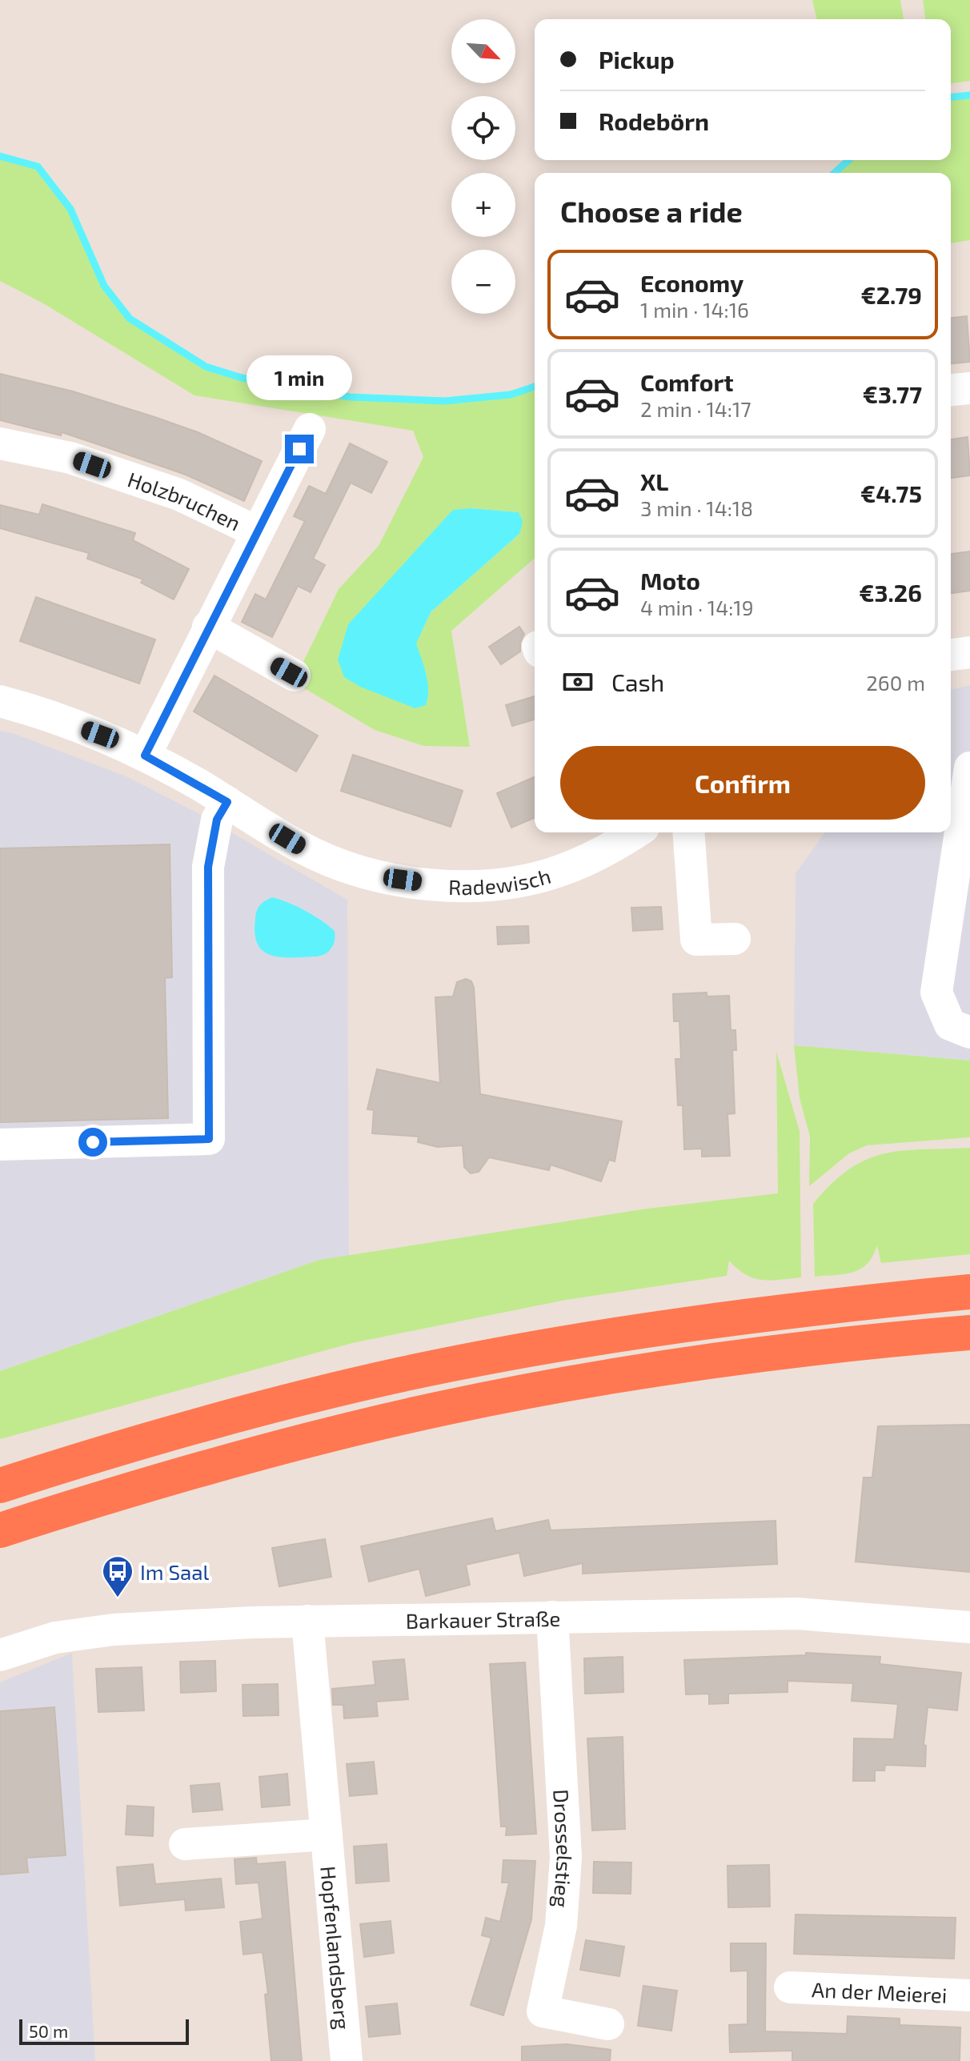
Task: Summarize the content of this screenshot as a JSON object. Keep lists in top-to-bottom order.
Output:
{
  "streets": {
    "street": [
      "Holzbruchen",
      "Radewisch",
      "Barkauer Straße",
      "Drosselstieg",
      "Hopfenlandsberg",
      "An der Meierei"
    ]
  },
  "crossings": [
    ["Barkauer Straße", "Drosselstieg"],
    ["Barkauer Straße", "Hopfenlandsberg"]
  ],
  "places": {
    "bus stop": ["Im Saal"]
  },
  "scale_bar": "50 m",
  "north": "bottom right",
  "page": {
    "map_buttons": ["+", "−"],
    "banner": ["Pickup", "Rodebörn"],
    "heading": "Choose a ride",
    "list": [
      {
        "name": "Economy",
        "note": "1 min · 14:16",
        "value": "€2.79"
      },
      {
        "name": "Comfort",
        "note": "2 min · 14:17",
        "value": "€3.77"
      },
      {
        "name": "XL",
        "note": "3 min · 14:18",
        "value": "€4.75"
      },
      {
        "name": "Moto",
        "note": "4 min · 14:19",
        "value": "€3.26"
      }
    ],
    "bubble": "1 min",
    "pay": ["Cash", "260 m"],
    "buttons": "Confirm",
    "scale": "50 m"
  }
}
